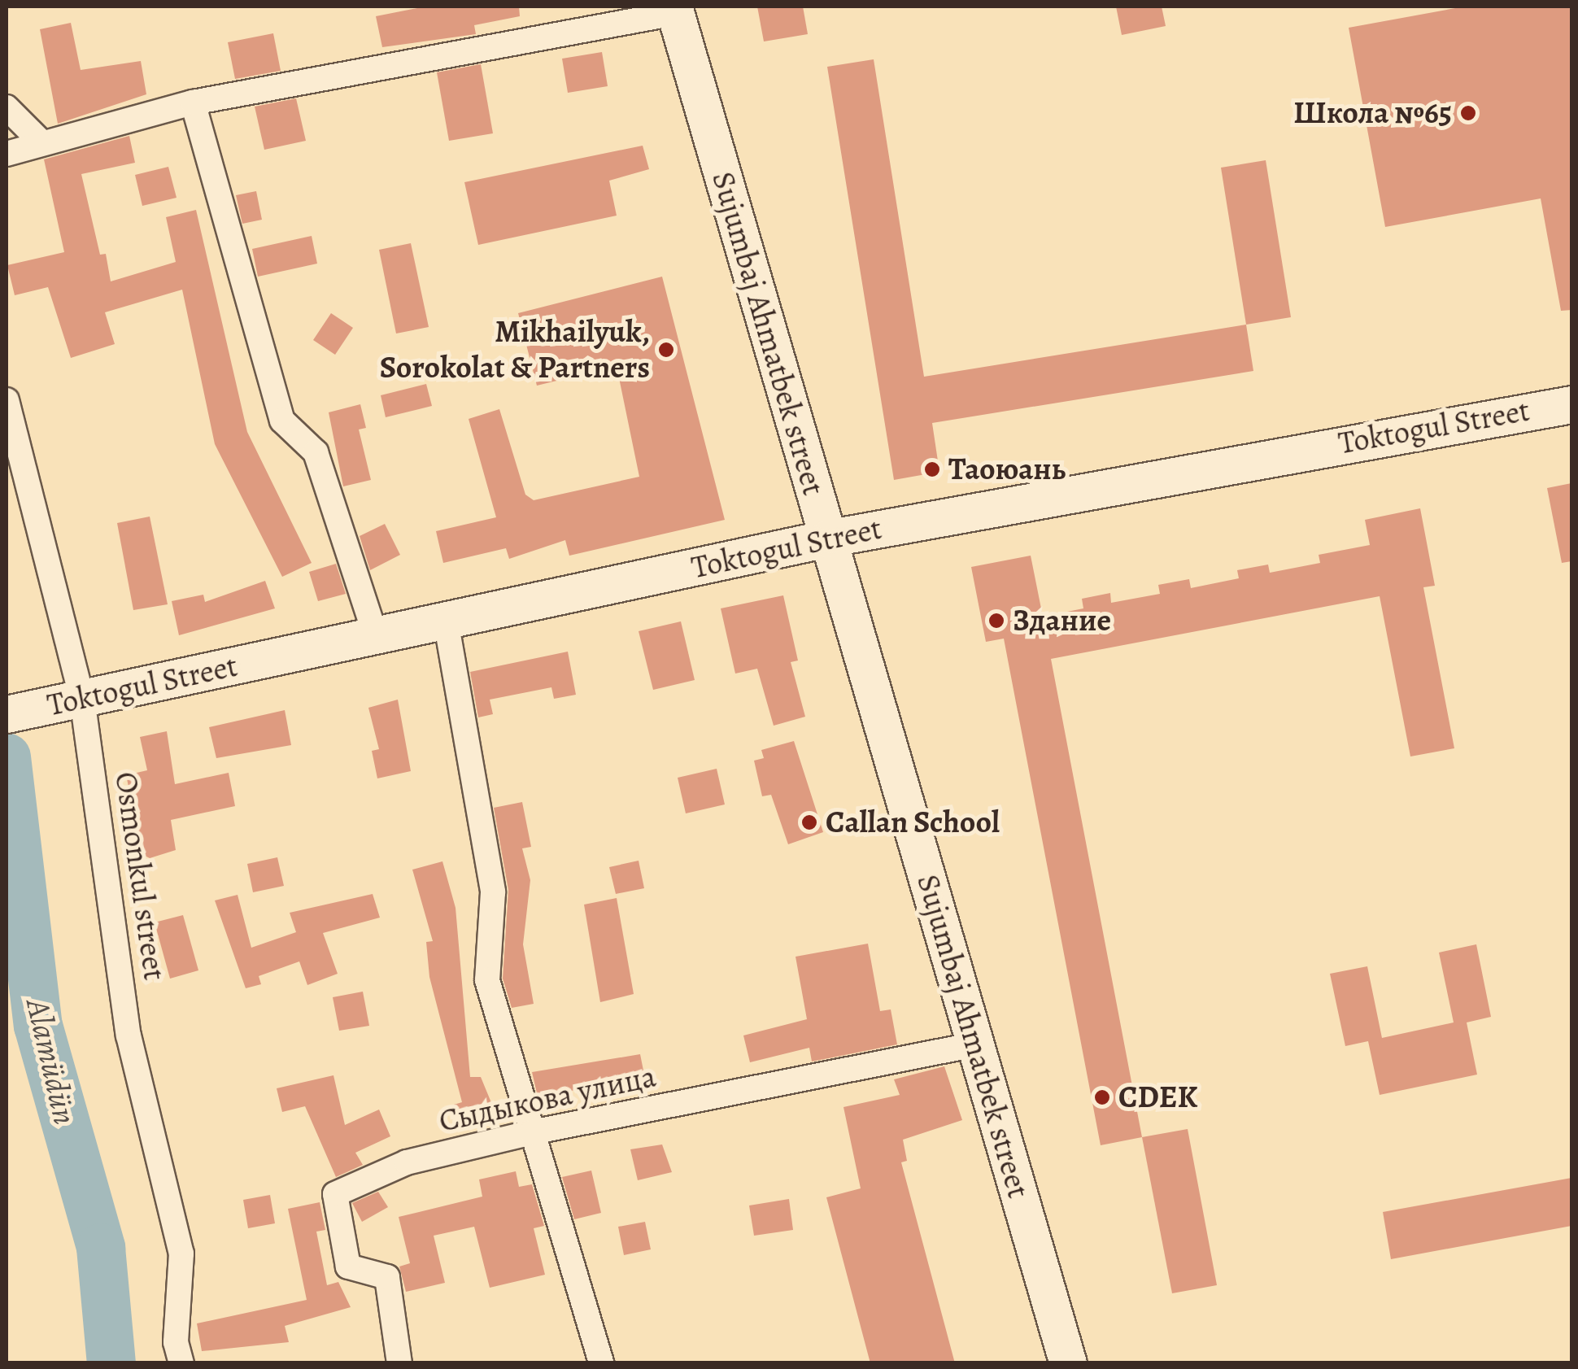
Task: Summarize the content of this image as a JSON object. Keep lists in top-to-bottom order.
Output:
{
  "streets": {
    "street": [
      "Sujumbaj Ahmatbek street",
      "Toktogul Street",
      "Osmonkul street",
      "Сыдыкова улица"
    ]
  },
  "crossings": [
    ["Sujumbaj Ahmatbek street", "Toktogul Street"],
    ["Sujumbaj Ahmatbek street", "Сыдыкова улица"],
    ["Toktogul Street", "Osmonkul street"]
  ],
  "water": ["Alamüdün"],
  "places": [
    "Школа №65",
    "Mikhailyuk, Sorokolat & Partners",
    "Таоюань",
    "Здание",
    "Callan School",
    "CDEK"
  ]
}
